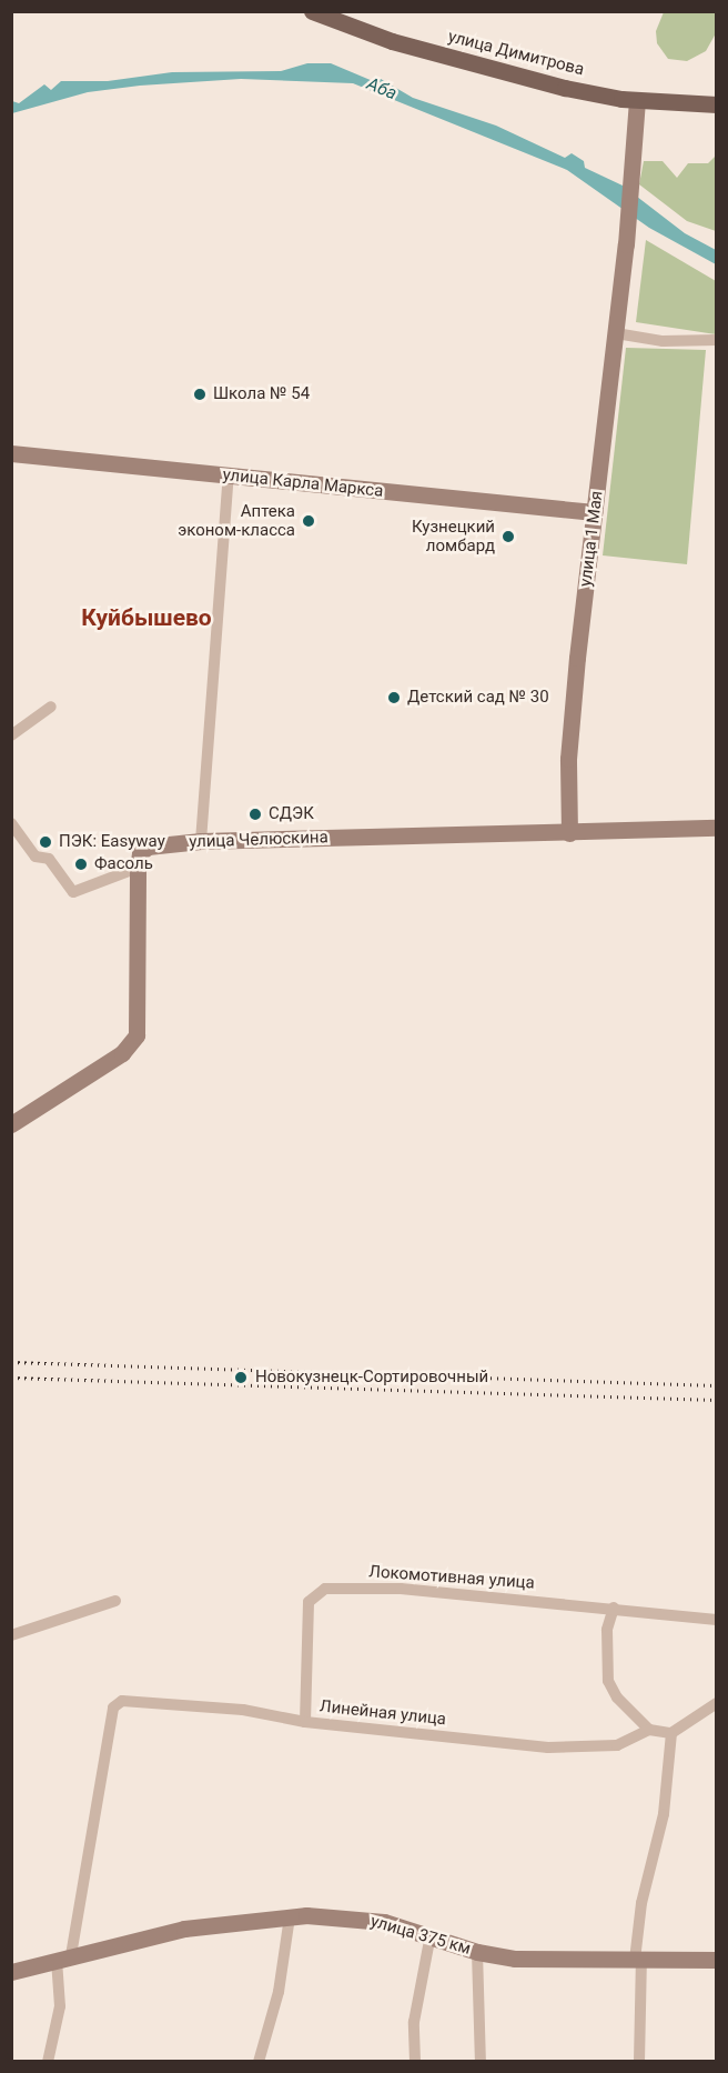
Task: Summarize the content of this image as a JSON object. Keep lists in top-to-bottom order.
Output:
{
  "streets": {
    "main road": ["улица Димитрова"],
    "street": [
      "улица Карла Маркса",
      "улица 1 Мая",
      "улица Челюскина",
      "Локомотивная улица",
      "Линейная улица",
      "улица 375 км"
    ]
  },
  "crossings": [
    ["улица Димитрова", "улица 1 Мая"],
    ["улица Карла Маркса", "улица 1 Мая"],
    ["улица 1 Мая", "улица Челюскина"],
    ["Локомотивная улица", "Линейная улица"],
    ["Линейная улица", "улица 375 км"]
  ],
  "districts": ["Куйбышево"],
  "water": ["Аба"],
  "places": [
    "Школа № 54",
    "Аптека эконом-класса",
    "Кузнецкий ломбард",
    "Детский сад № 30",
    "СДЭК",
    "ПЭК: Easyway",
    "Фасоль",
    "Новокузнецк-Сортировочный"
  ]
}
